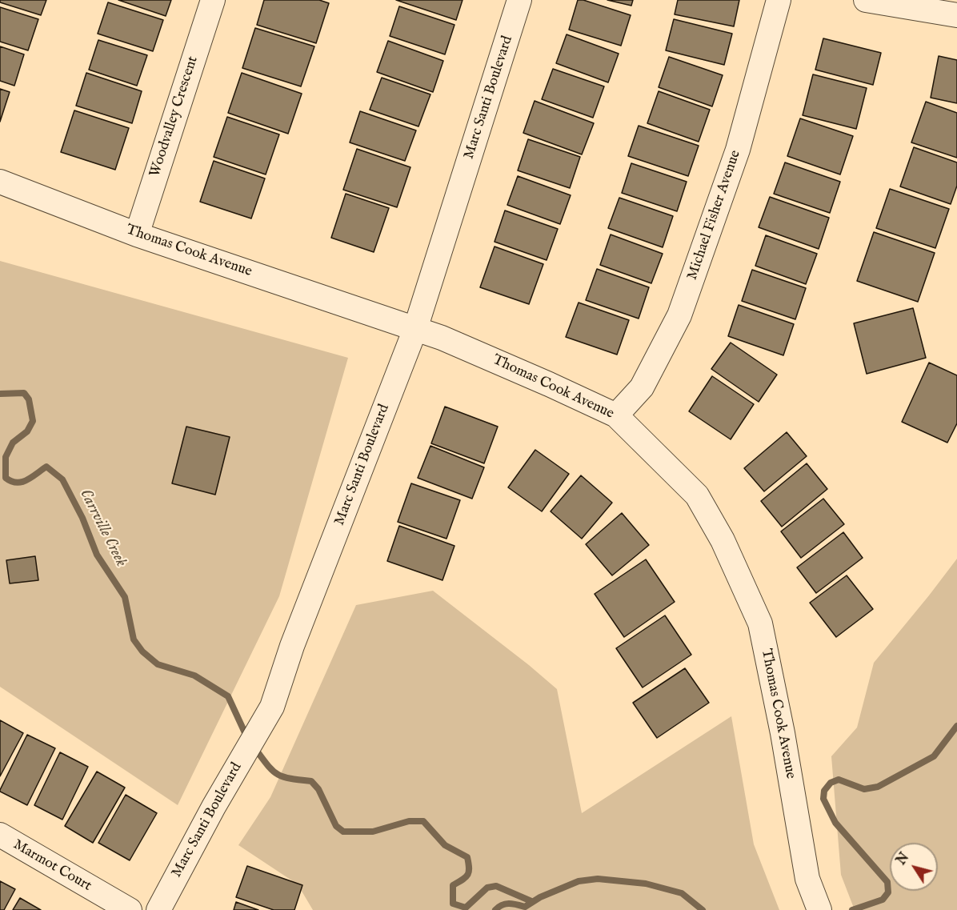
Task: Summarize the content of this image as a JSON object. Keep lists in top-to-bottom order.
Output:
{
  "streets": {
    "street": [
      "Marc Santi Boulevard",
      "Woodvalley Crescent",
      "Michael Fisher Avenue",
      "Thomas Cook Avenue",
      "Marmot Court"
    ]
  },
  "crossings": [
    ["Marc Santi Boulevard", "Thomas Cook Avenue"],
    ["Woodvalley Crescent", "Thomas Cook Avenue"],
    ["Michael Fisher Avenue", "Thomas Cook Avenue"]
  ],
  "water": ["Carrville Creek"],
  "north": "top left"
}
